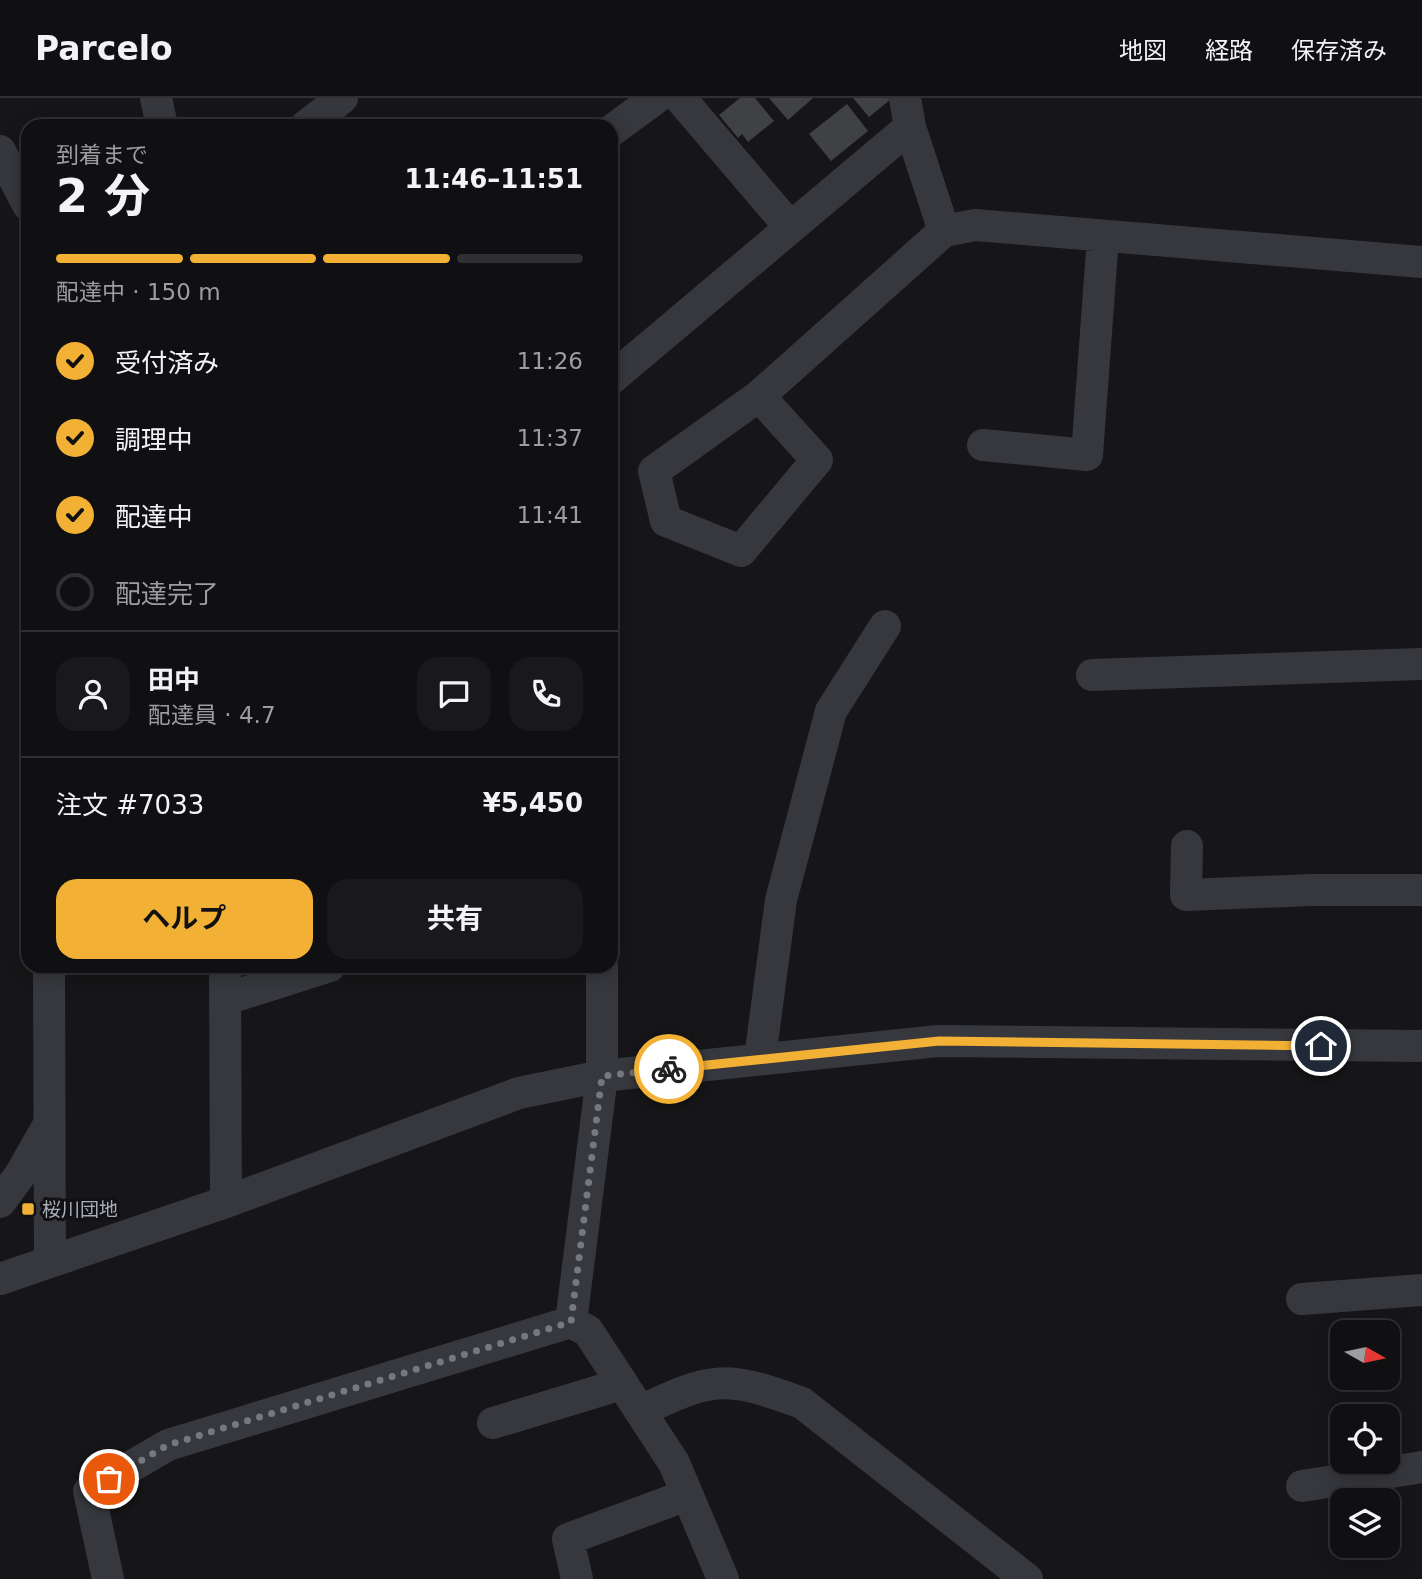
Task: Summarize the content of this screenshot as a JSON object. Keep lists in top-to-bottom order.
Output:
{
  "places": {
    "transit": ["桜川団地"]
  },
  "north": "right",
  "page": {
    "header": "Parcelo",
    "nav": ["地図", "経路", "保存済み"],
    "heading": ["2 分", "到着まで", "11:46–11:51"],
    "panel": [
      "田中",
      "配達員 · 4.7",
      "注文 #7033",
      "¥5,450"
    ],
    "bar": "配達中 · 150 m",
    "list": [
      ["受付済み", "11:26"],
      ["調理中", "11:37"],
      ["配達中", "11:41"],
      "配達完了"
    ],
    "buttons": ["ヘルプ", "共有"]
  }
}
